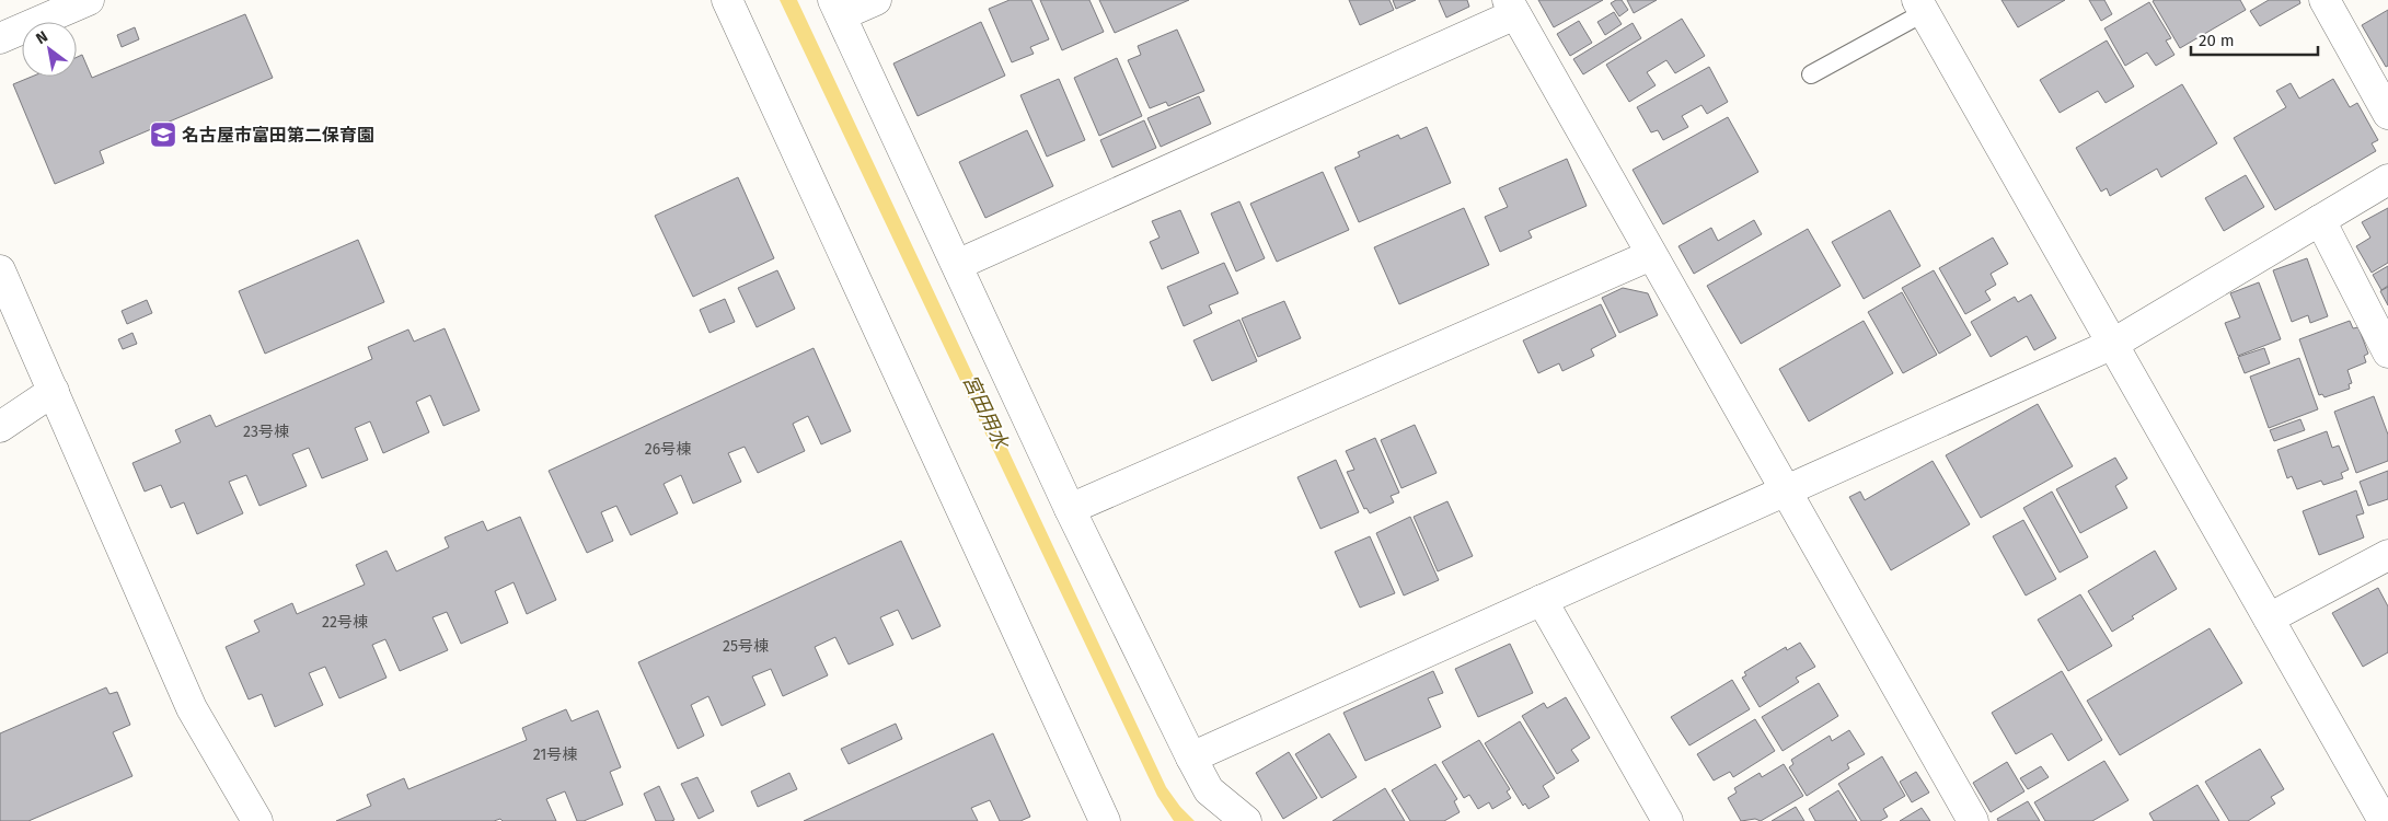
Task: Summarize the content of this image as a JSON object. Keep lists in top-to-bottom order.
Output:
{
  "water": ["宮田用水"],
  "places": {
    "school or university": ["名古屋市富田第二保育園"]
  },
  "house_numbers": [
    "23号棟",
    "26号棟",
    "22号棟",
    "25号棟",
    "21号棟"
  ],
  "scale_bar": "20 m",
  "north": "top left"
}
